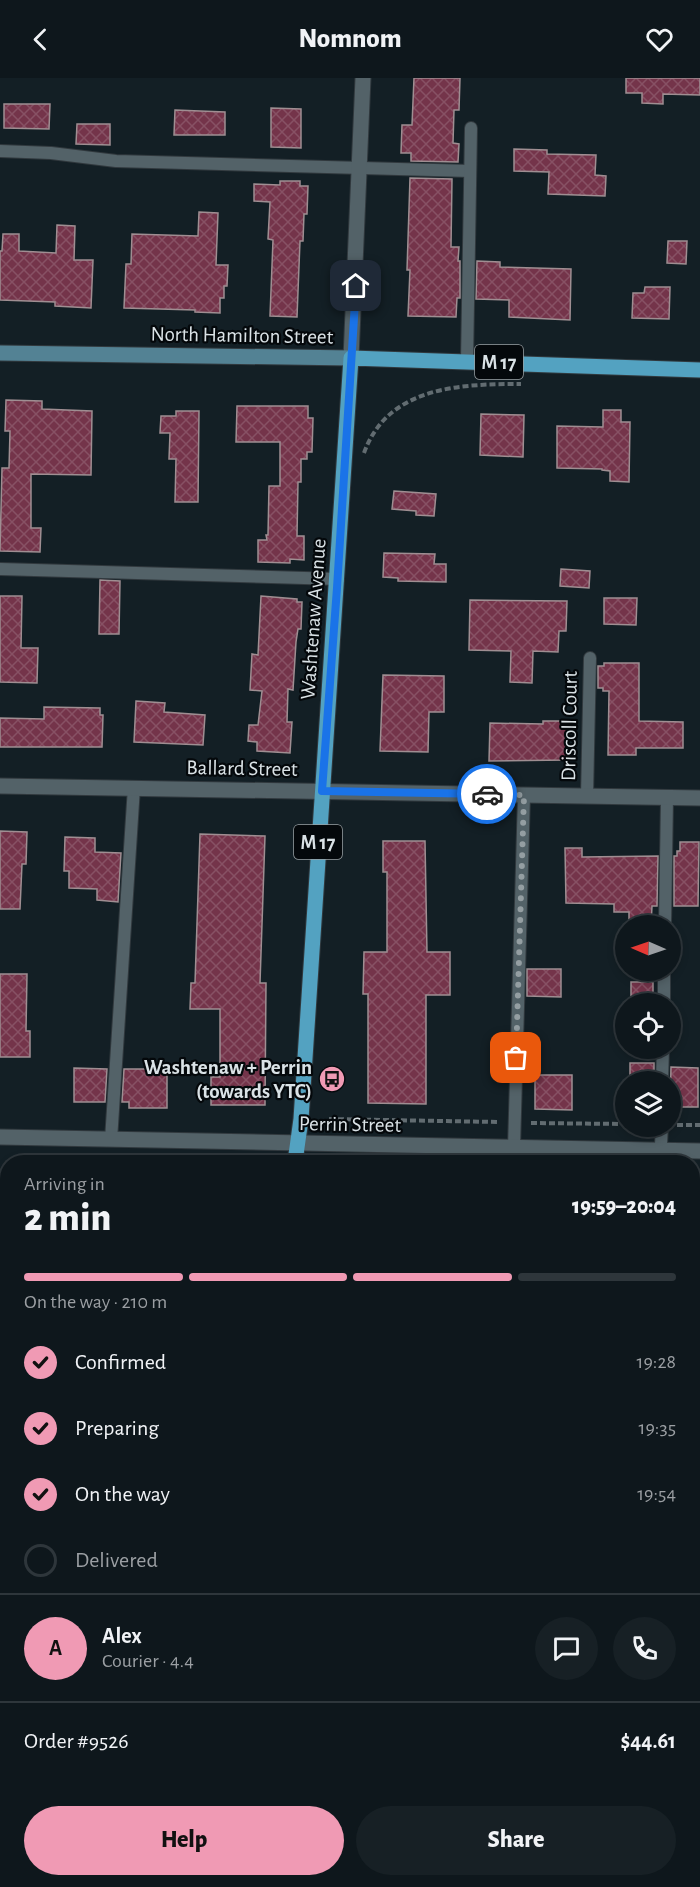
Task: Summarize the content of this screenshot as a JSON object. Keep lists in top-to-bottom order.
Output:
{
  "streets": {
    "main road": ["North Hamilton Street", "M 17", "Washtenaw Avenue"],
    "street": ["Ballard Street", "Perrin Street"],
    "lane": ["Driscoll Court"]
  },
  "crossings": [
    ["North Hamilton Street", "Washtenaw Avenue"],
    ["Washtenaw Avenue", "Ballard Street"],
    ["Washtenaw Avenue", "Perrin Street"],
    ["Driscoll Court", "Ballard Street"]
  ],
  "places": {
    "bus stop": ["Washtenaw + Perrin (towards YTC)"]
  },
  "north": "left",
  "page": {
    "header": "Nomnom",
    "heading": ["2 min", "Arriving in", "19:59–20:04"],
    "panel": [
      "Alex",
      "Courier · 4.4",
      "Order #9526",
      "$44.61"
    ],
    "bar": "On the way · 210 m",
    "list": [
      ["Confirmed", "19:28"],
      ["Preparing", "19:35"],
      ["On the way", "19:54"],
      "Delivered"
    ],
    "round": "A",
    "buttons": ["Help", "Share"]
  }
}
